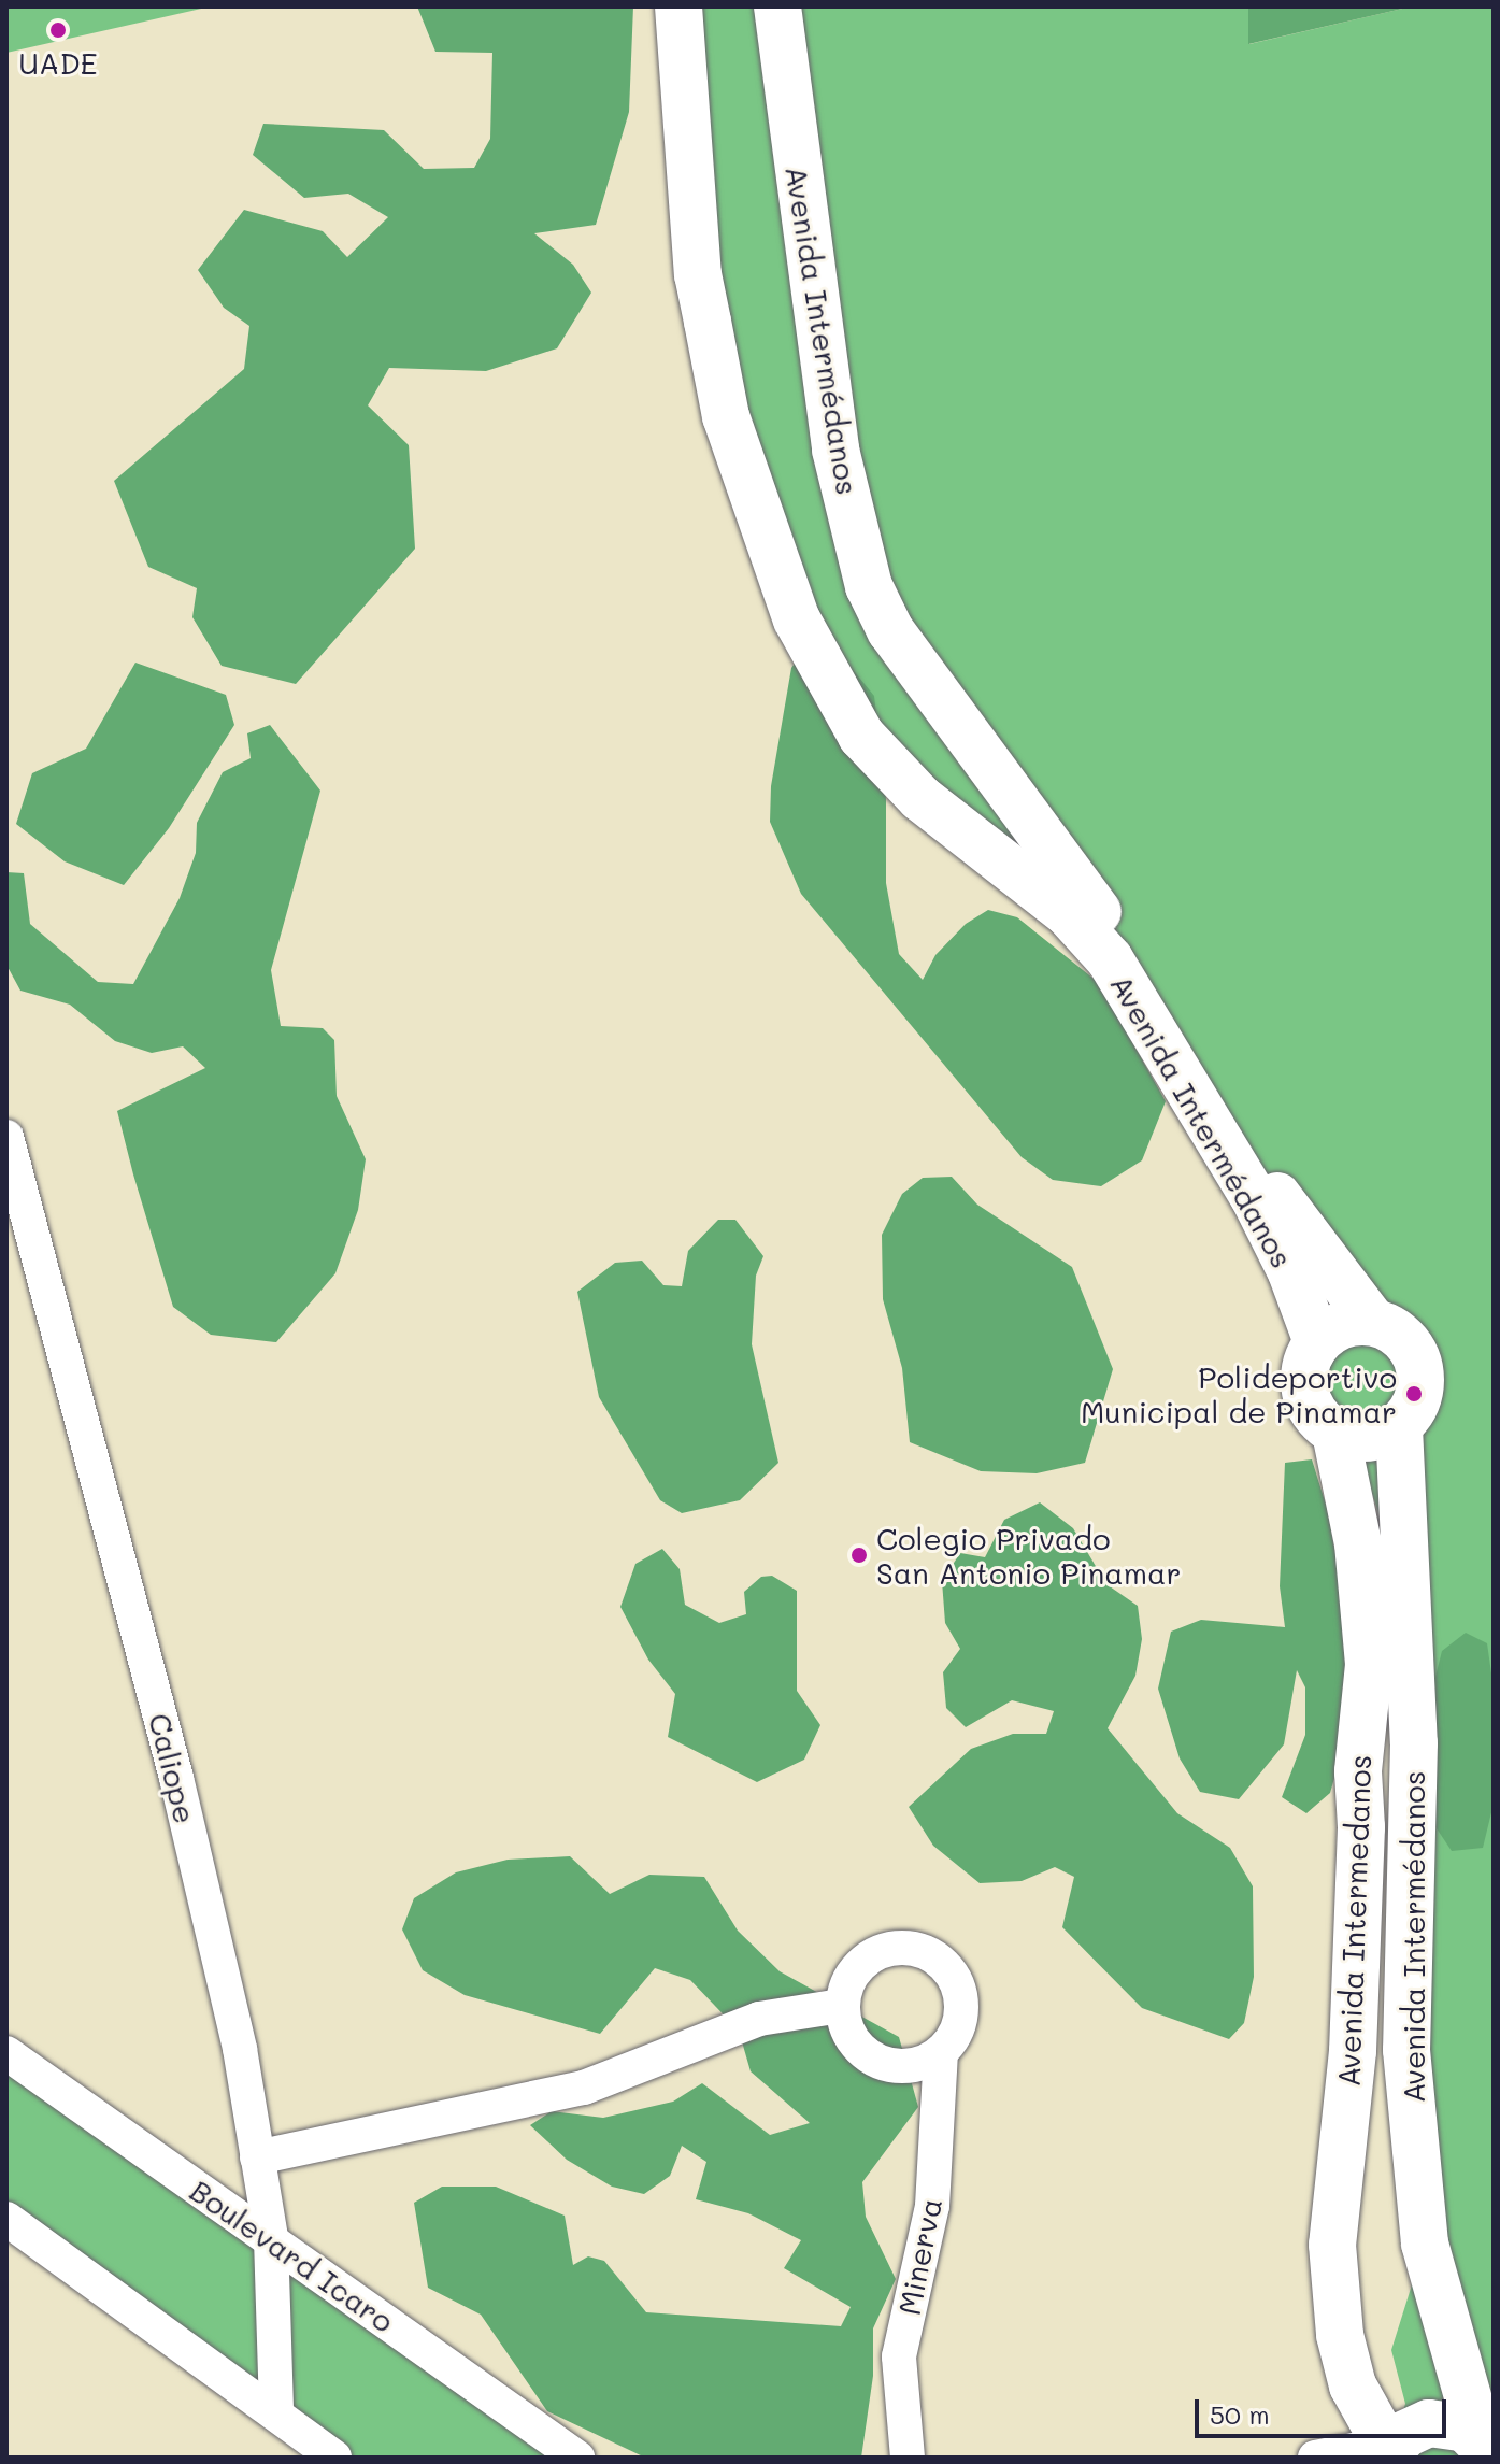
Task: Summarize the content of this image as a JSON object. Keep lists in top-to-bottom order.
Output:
{
  "streets": {
    "main road": ["Avenida Intermédanos", "Avenida Intermedanos"],
    "street": ["Caliope", "Boulevard Icaro", "Minerva"]
  },
  "crossings": [
    ["Avenida Intermédanos", "Avenida Intermedanos"],
    ["Caliope", "Boulevard Icaro"]
  ],
  "places": ["UADE", "Polideportivo Municipal de Pinamar", "Colegio Privado San Antonio Pinamar"],
  "scale_bar": "50 m"
}
